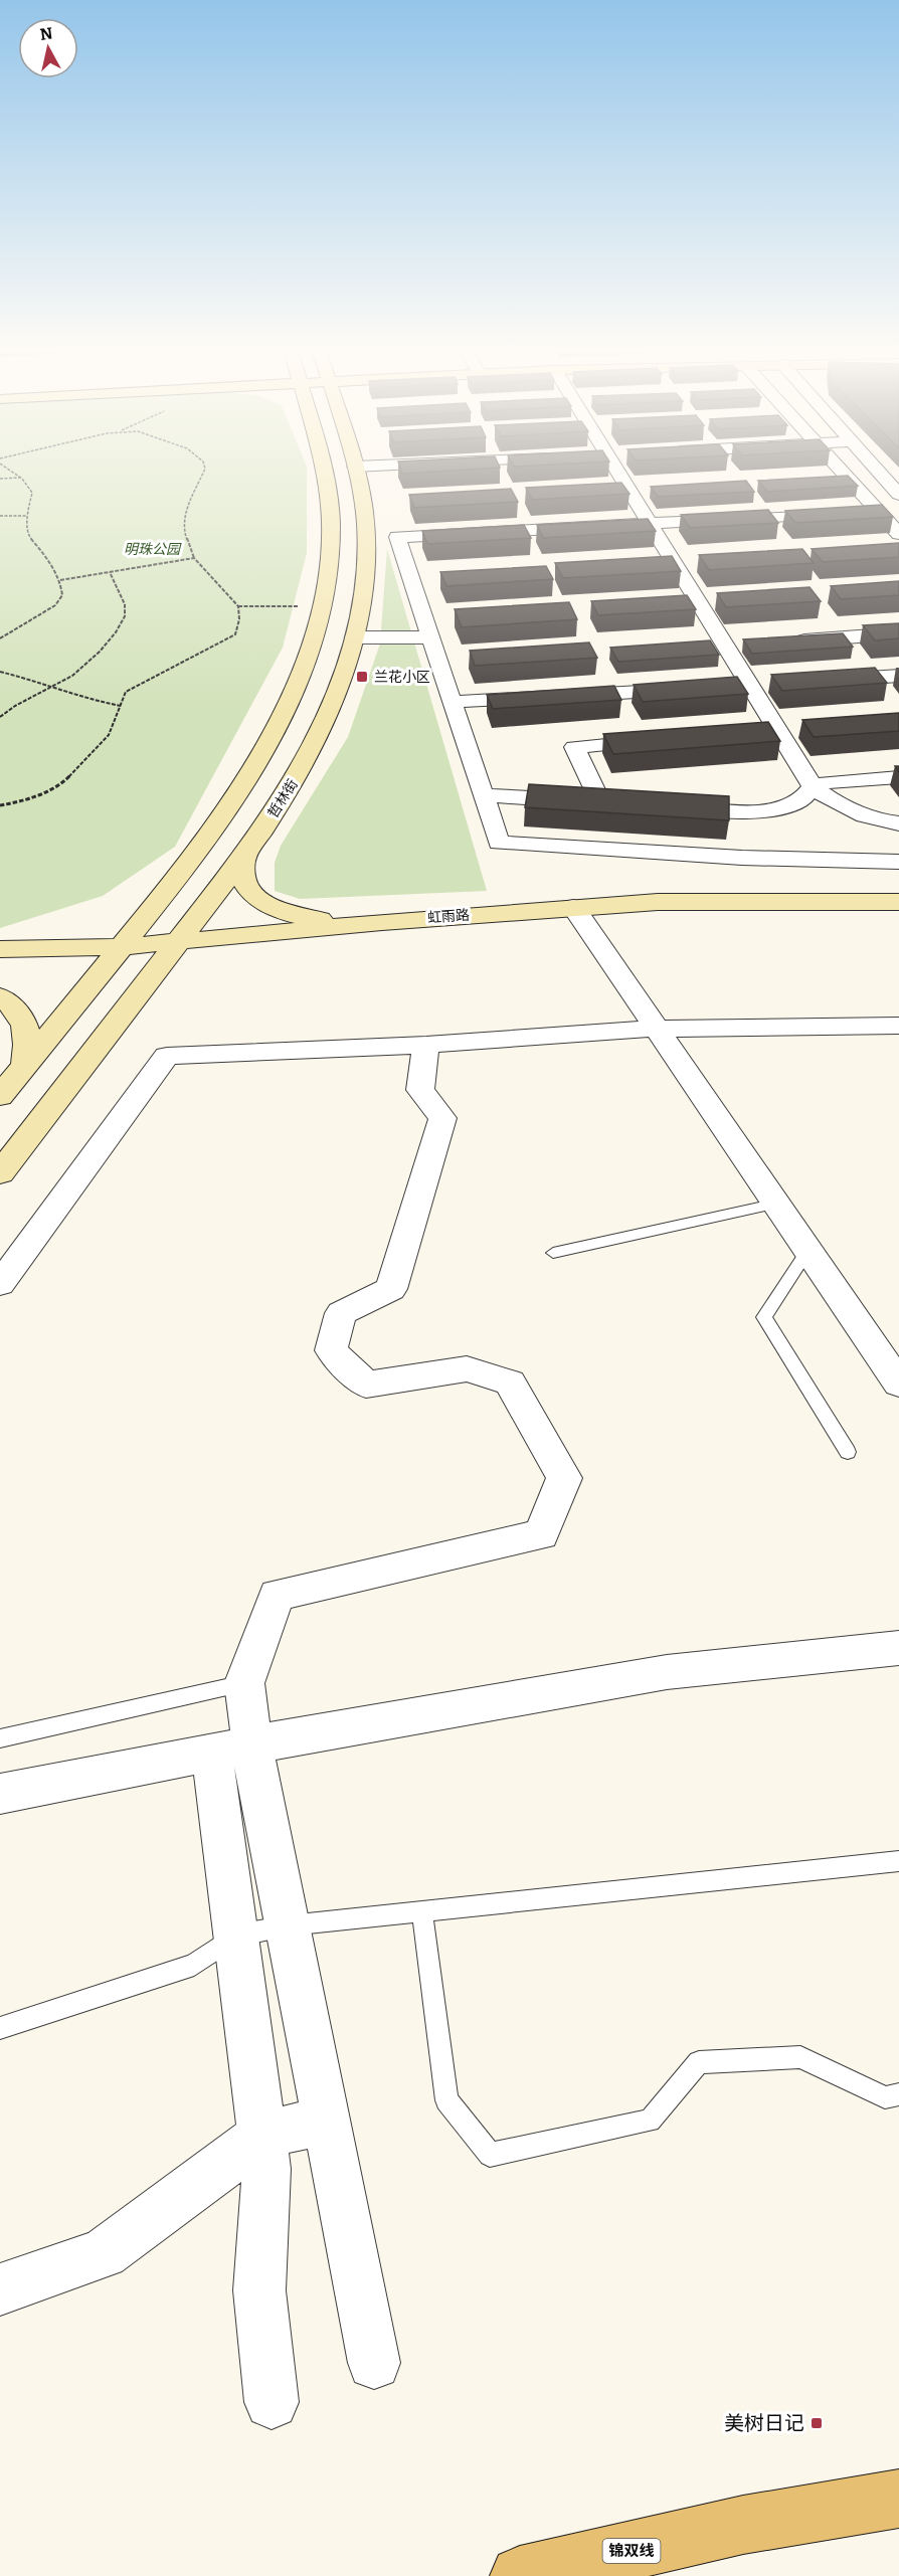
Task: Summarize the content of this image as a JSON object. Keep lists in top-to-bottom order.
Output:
{
  "streets": {
    "main road": ["锦双线"],
    "street": ["哲林街", "虹雨路"]
  },
  "crossings": [
    ["哲林街", "虹雨路"]
  ],
  "parks": ["明珠公园"],
  "places": {
    "transit": ["兰花小区", "美树日记"]
  },
  "north": "top"
}
